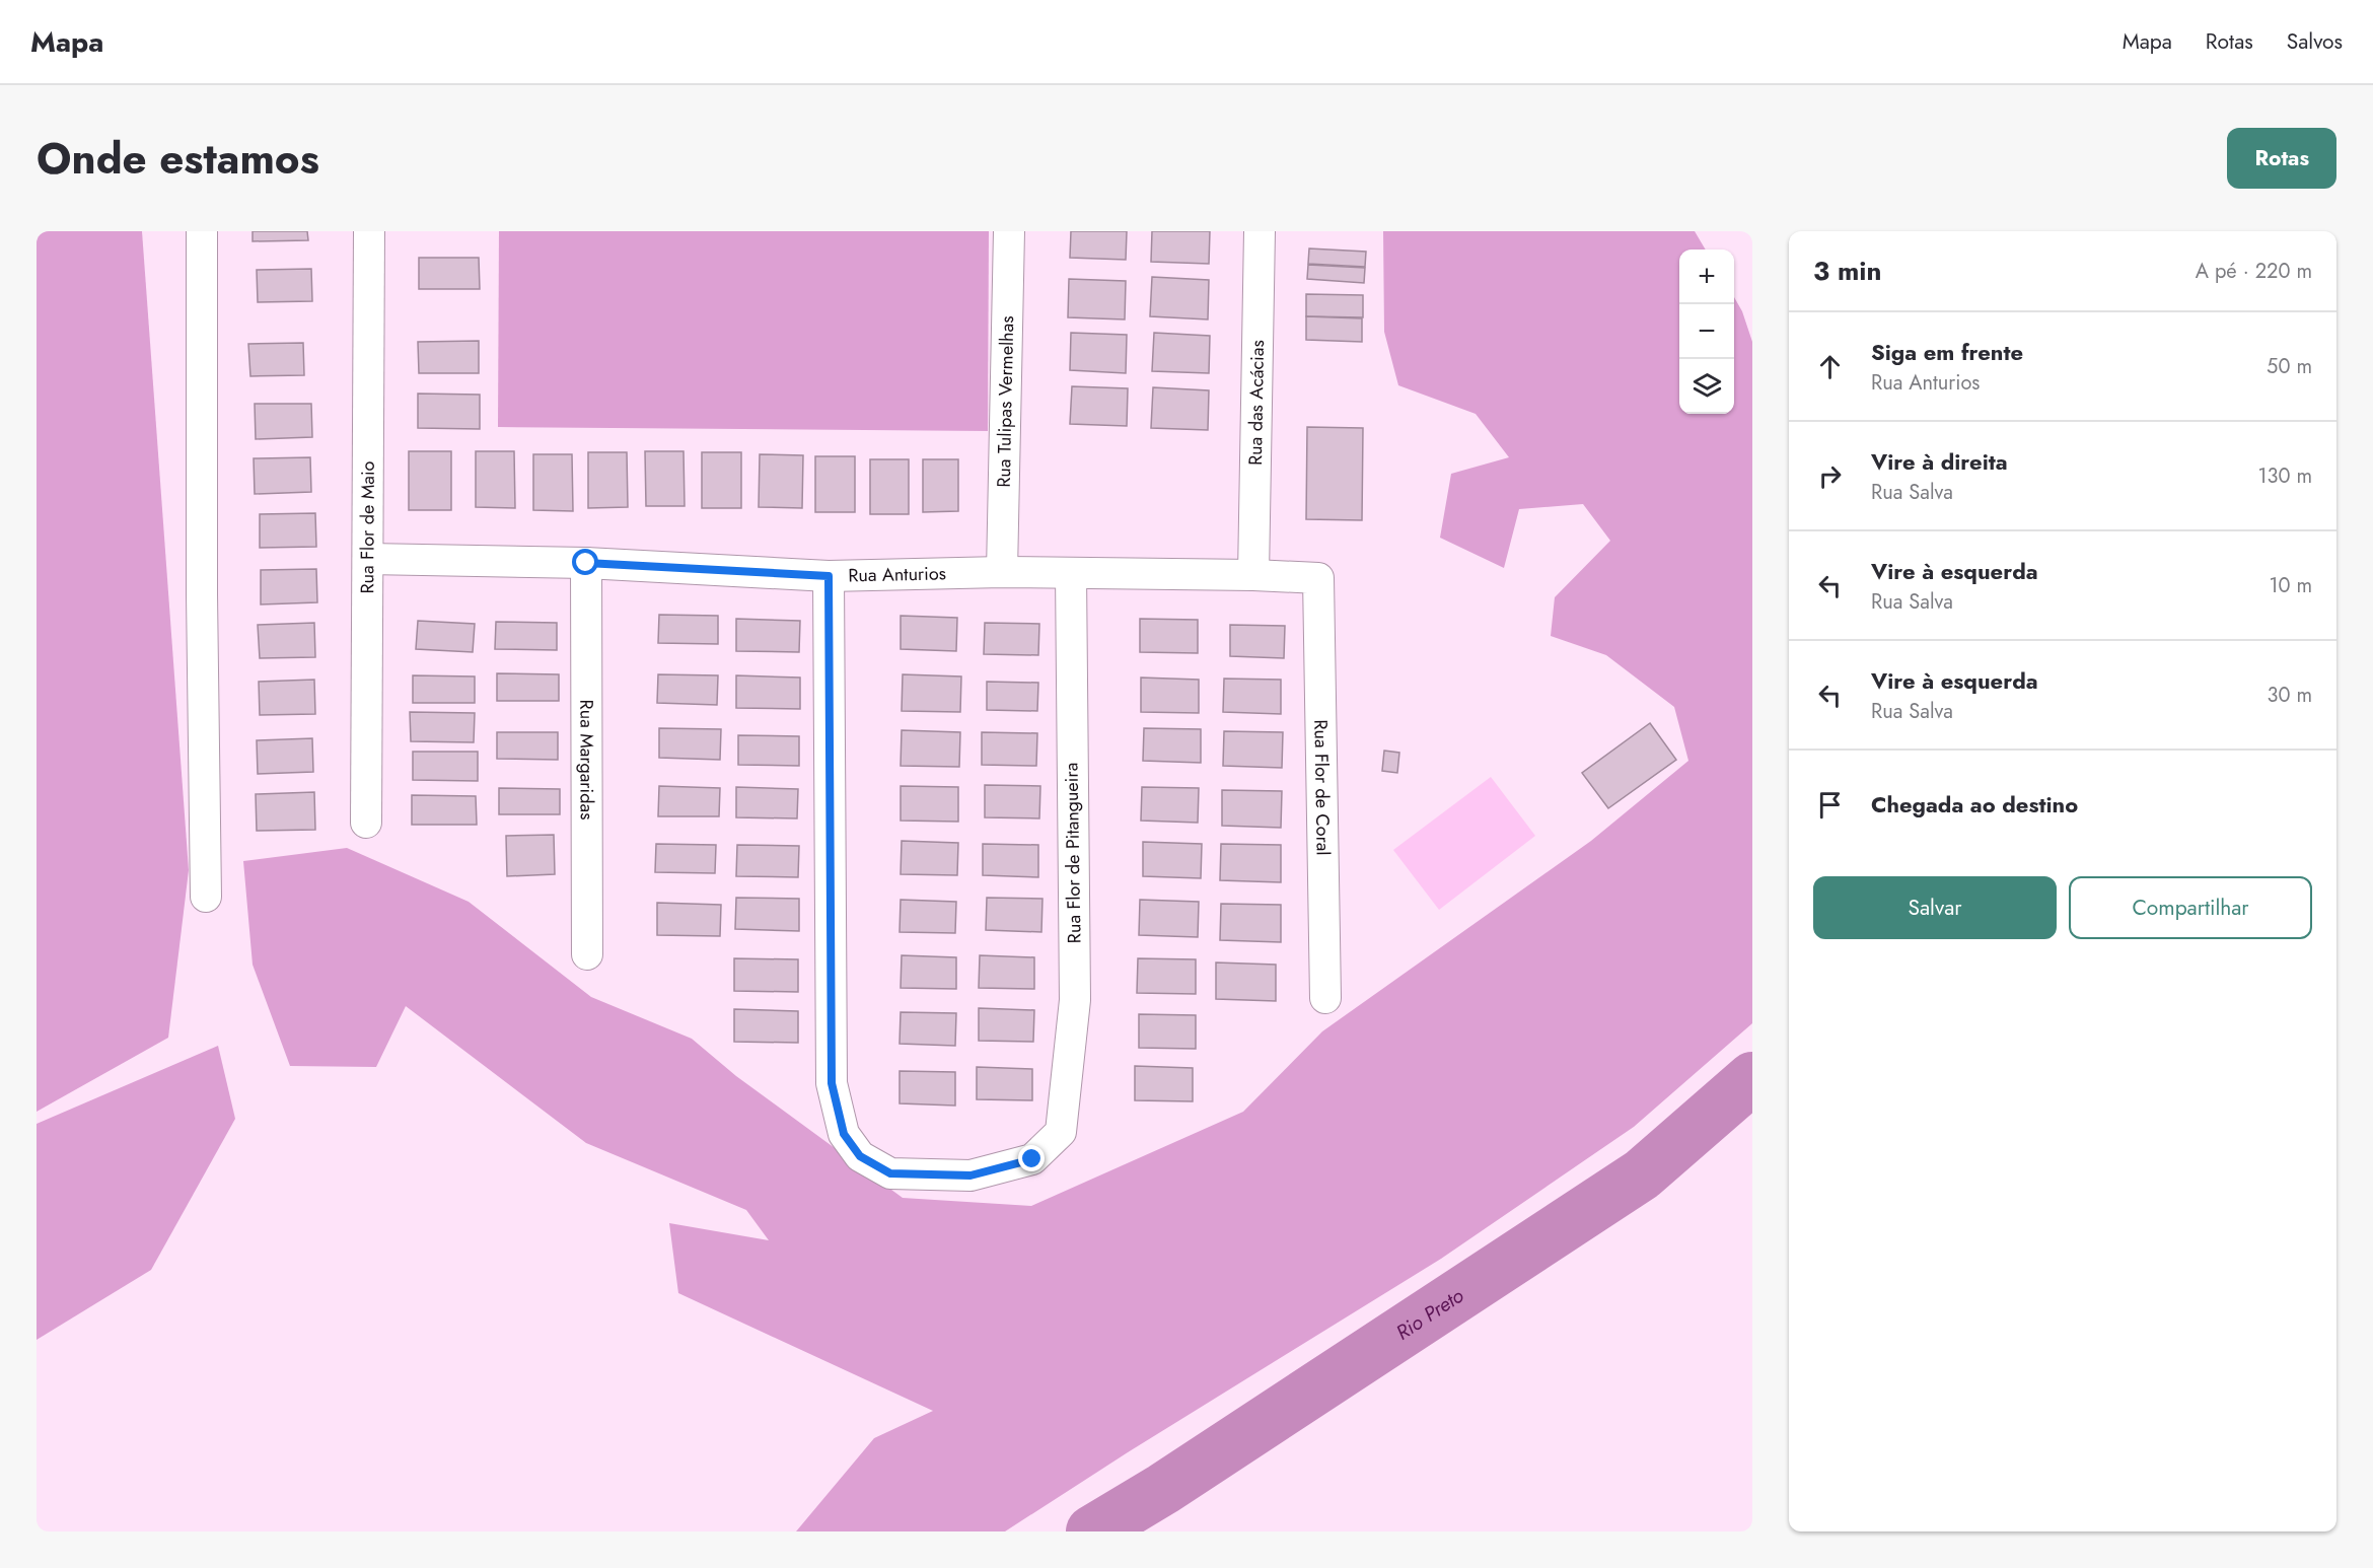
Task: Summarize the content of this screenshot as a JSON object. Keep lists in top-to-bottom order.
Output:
{
  "streets": {
    "street": [
      "Rua Tulipas Vermelhas",
      "Rua das Acácias",
      "Rua Flor de Maio",
      "Rua Anturios",
      "Rua Margaridas",
      "Rua Flor de Coral",
      "Rua Flor de Pitangueira"
    ]
  },
  "crossings": [
    ["Rua Tulipas Vermelhas", "Rua Anturios"],
    ["Rua das Acácias", "Rua Anturios"],
    ["Rua Flor de Maio", "Rua Anturios"],
    ["Rua Anturios", "Rua Margaridas"],
    ["Rua Anturios", "Rua Flor de Coral"],
    ["Rua Anturios", "Rua Flor de Pitangueira"]
  ],
  "water": ["Rio Preto"],
  "page": {
    "header": "Mapa",
    "nav": ["Mapa", "Rotas", "Salvos"],
    "title": "Onde estamos",
    "buttons": [
      "Rotas",
      ["Salvar", "Compartilhar"]
    ],
    "heading": ["3 min", "A pé · 220 m"],
    "map_buttons": ["+", "−"],
    "list": [
      ["Siga em frente", "Rua Anturios", "50 m"],
      ["Vire à direita", "Rua Salva", "130 m"],
      ["Vire à esquerda", "Rua Salva", "10 m"],
      ["Vire à esquerda", "Rua Salva", "30 m"],
      "Chegada ao destino"
    ]
  }
}
